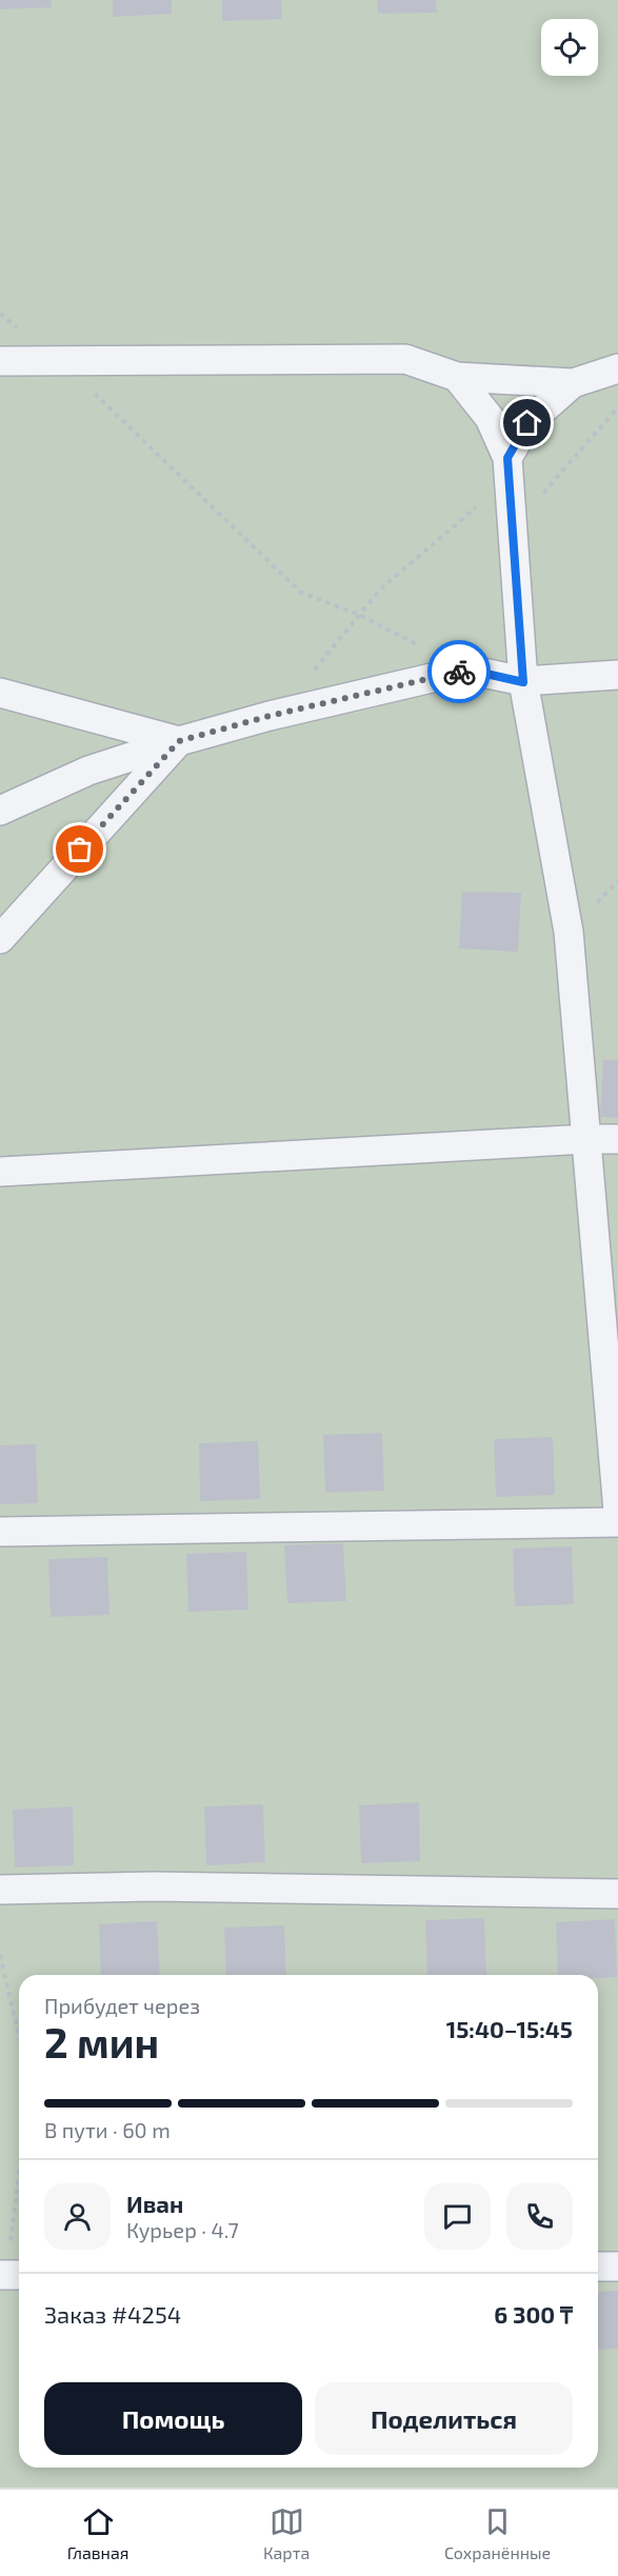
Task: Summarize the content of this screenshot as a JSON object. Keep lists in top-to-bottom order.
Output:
{
  "page": {
    "heading": ["2 мин", "Прибудет через", "15:40–15:45"],
    "panel": [
      "Иван",
      "Курьер · 4.7",
      "Заказ #4254",
      "6 300 ₸"
    ],
    "bar": "В пути · 60 m",
    "buttons": ["Помощь", "Поделиться"],
    "tabs": ["Главная", "Карта", "Сохранённые"]
  }
}
